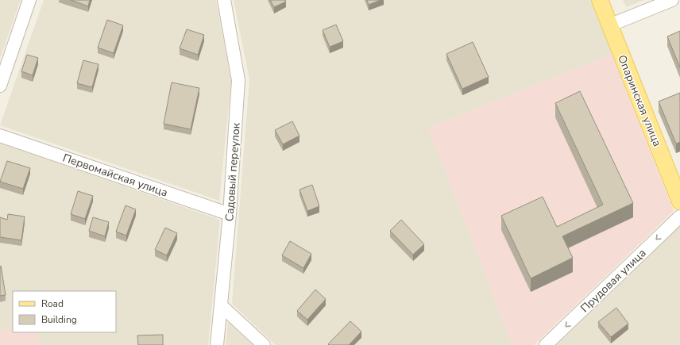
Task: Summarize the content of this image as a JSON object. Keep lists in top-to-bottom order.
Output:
{
  "streets": {
    "main road": ["Опаринская улица"],
    "street": ["Садовый переулок", "Первомайская улица", "Прудовая улица"]
  },
  "crossings": [
    ["Садовый переулок", "Первомайская улица"]
  ],
  "one_way": ["Прудовая улица"],
  "legend": ["Road", "Building"]
}
